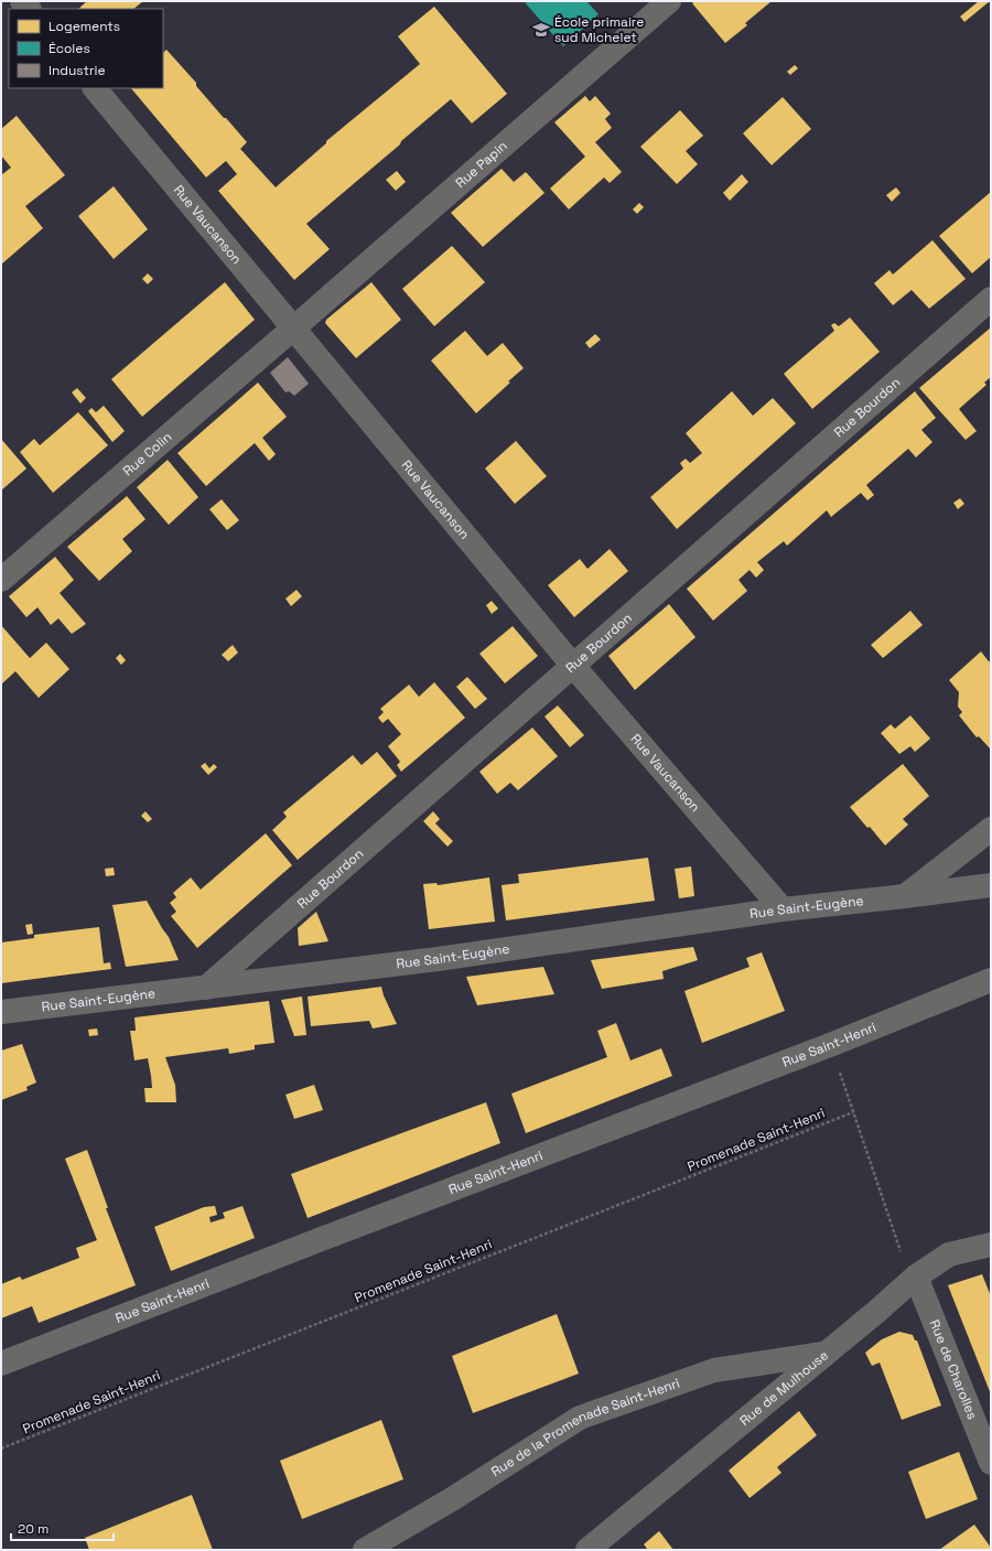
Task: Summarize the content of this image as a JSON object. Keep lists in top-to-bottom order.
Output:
{
  "streets": {
    "street": [
      "Rue Papin",
      "Rue Vaucanson",
      "Rue Bourdon",
      "Rue Colin",
      "Rue Saint-Eugène",
      "Rue Saint-Henri",
      "Rue de Charolles",
      "Rue de Mulhouse",
      "Rue de la Promenade Saint-Henri"
    ],
    "path": ["Promenade Saint-Henri"]
  },
  "crossings": [
    ["Rue Papin", "Rue Vaucanson"],
    ["Rue Papin", "Rue Colin"],
    ["Rue Vaucanson", "Rue Bourdon"],
    ["Rue Vaucanson", "Rue Colin"],
    ["Rue Vaucanson", "Rue Saint-Eugène"],
    ["Rue Bourdon", "Rue Saint-Eugène"],
    ["Rue de Charolles", "Rue de Mulhouse"],
    ["Rue de Mulhouse", "Rue de la Promenade Saint-Henri"]
  ],
  "places": {
    "school or university": ["École primaire sud Michelet"]
  },
  "legend": ["Logements", "Écoles", "Industrie"],
  "scale_bar": "20 m"
}
